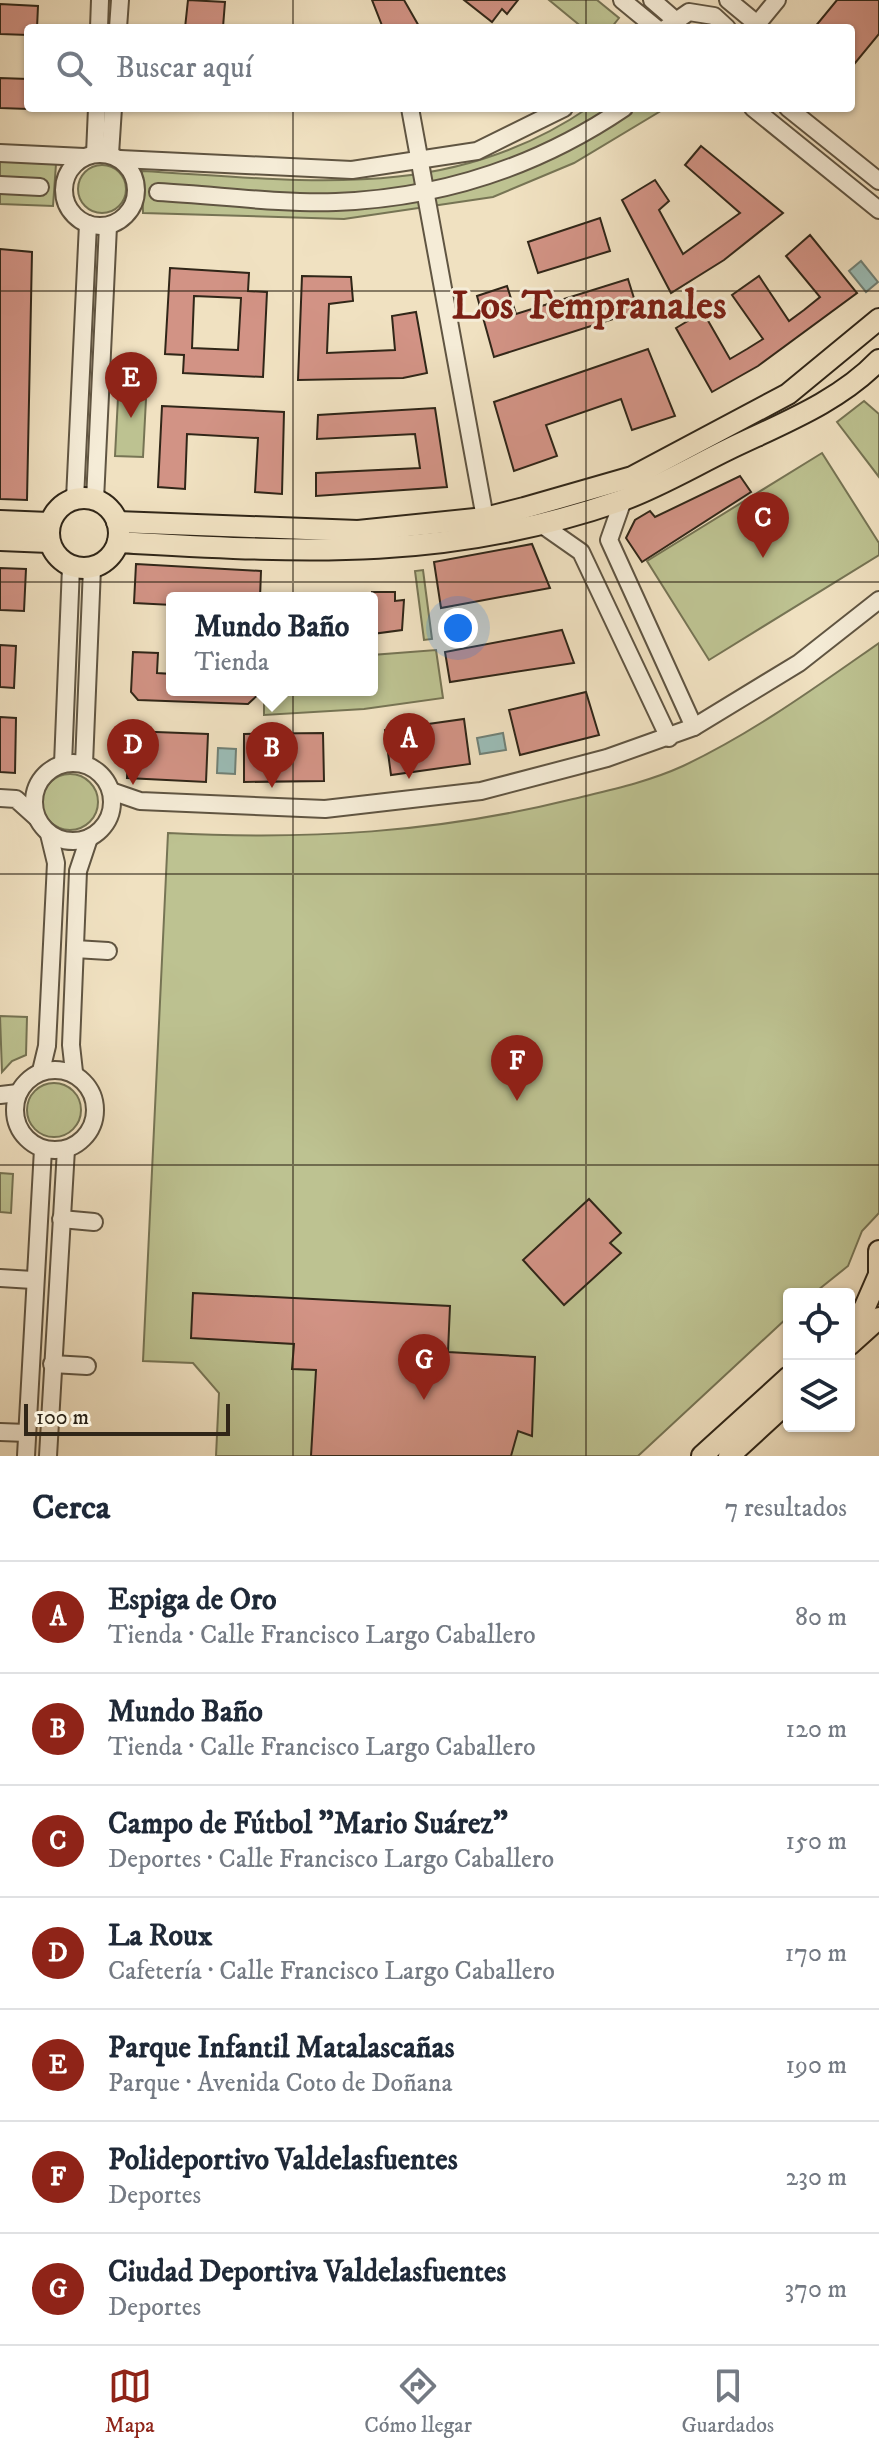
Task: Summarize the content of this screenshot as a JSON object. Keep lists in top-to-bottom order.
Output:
{
  "districts": ["Los Tempranales"],
  "scale_bar": "100 m",
  "page": {
    "search": "Buscar aquí",
    "pins": [
      "E",
      "C",
      "A",
      "D",
      "B",
      "F",
      "G"
    ],
    "popup": ["Mundo Baño", "Tienda"],
    "scale": "100 m",
    "heading": ["Cerca", "7 resultados"],
    "list": [
      {
        "mark": "A",
        "name": "Espiga de Oro",
        "note": "Tienda · Calle Francisco Largo Caballero",
        "value": "80 m"
      },
      {
        "mark": "B",
        "name": "Mundo Baño",
        "note": "Tienda · Calle Francisco Largo Caballero",
        "value": "120 m"
      },
      {
        "mark": "C",
        "name": "Campo de Fútbol \"Mario Suárez\"",
        "note": "Deportes · Calle Francisco Largo Caballero",
        "value": "150 m"
      },
      {
        "mark": "D",
        "name": "La Roux",
        "note": "Cafetería · Calle Francisco Largo Caballero",
        "value": "170 m"
      },
      {
        "mark": "E",
        "name": "Parque Infantil Matalascañas",
        "note": "Parque · Avenida Coto de Doñana",
        "value": "190 m"
      },
      {
        "mark": "F",
        "name": "Polideportivo Valdelasfuentes",
        "note": "Deportes",
        "value": "230 m"
      },
      {
        "mark": "G",
        "name": "Ciudad Deportiva Valdelasfuentes",
        "note": "Deportes",
        "value": "370 m"
      }
    ],
    "nav": ["Mapa", "Cómo llegar", "Guardados"]
  }
}
